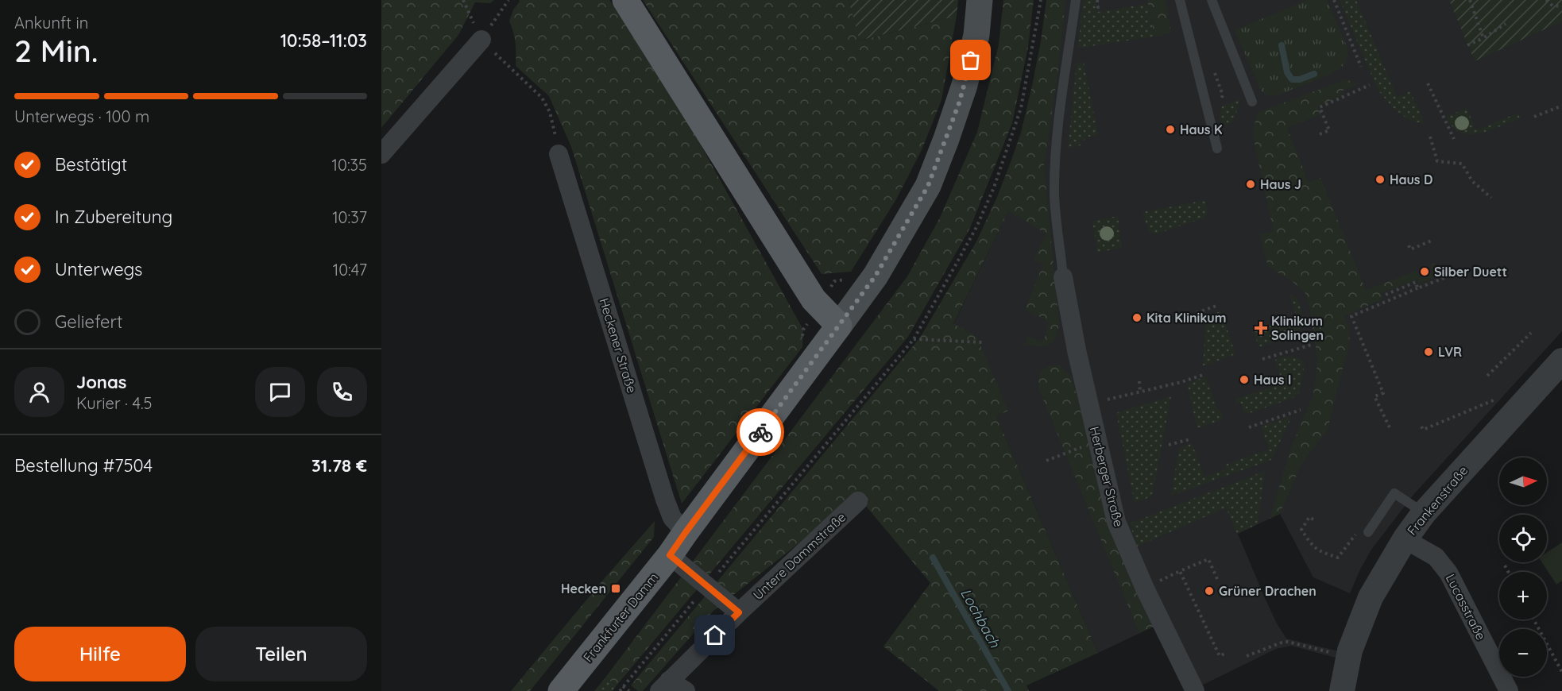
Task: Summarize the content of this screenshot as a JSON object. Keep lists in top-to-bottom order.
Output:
{
  "streets": {
    "main road": ["Frankfurter Damm"],
    "street": [
      "Heckener Straße",
      "Herberger Straße",
      "Frankenstraße",
      "Untere Dammstraße",
      "Lucasstraße"
    ]
  },
  "crossings": [
    ["Heckener Straße", "Frankfurter Damm"],
    ["Frankenstraße", "Lucasstraße"]
  ],
  "water": ["Lochbach"],
  "places": {
    "other": [
      "Haus K",
      "Haus D",
      "Haus J",
      "Silber Duett",
      "Kita Klinikum",
      "LVR",
      "Haus I",
      "Grüner Drachen"
    ],
    "health": ["Klinikum Solingen"],
    "transit": ["Hecken"]
  },
  "north": "right",
  "page": {
    "heading": ["2 Min.", "Ankunft in", "10:58–11:03"],
    "panel": [
      "Jonas",
      "Kurier · 4.5",
      "Bestellung #7504",
      "31.78 €"
    ],
    "bar": "Unterwegs · 100 m",
    "list": [
      ["Bestätigt", "10:35"],
      ["In Zubereitung", "10:37"],
      ["Unterwegs", "10:47"],
      "Geliefert"
    ],
    "map_buttons": ["+", "−"],
    "buttons": ["Hilfe", "Teilen"]
  }
}
